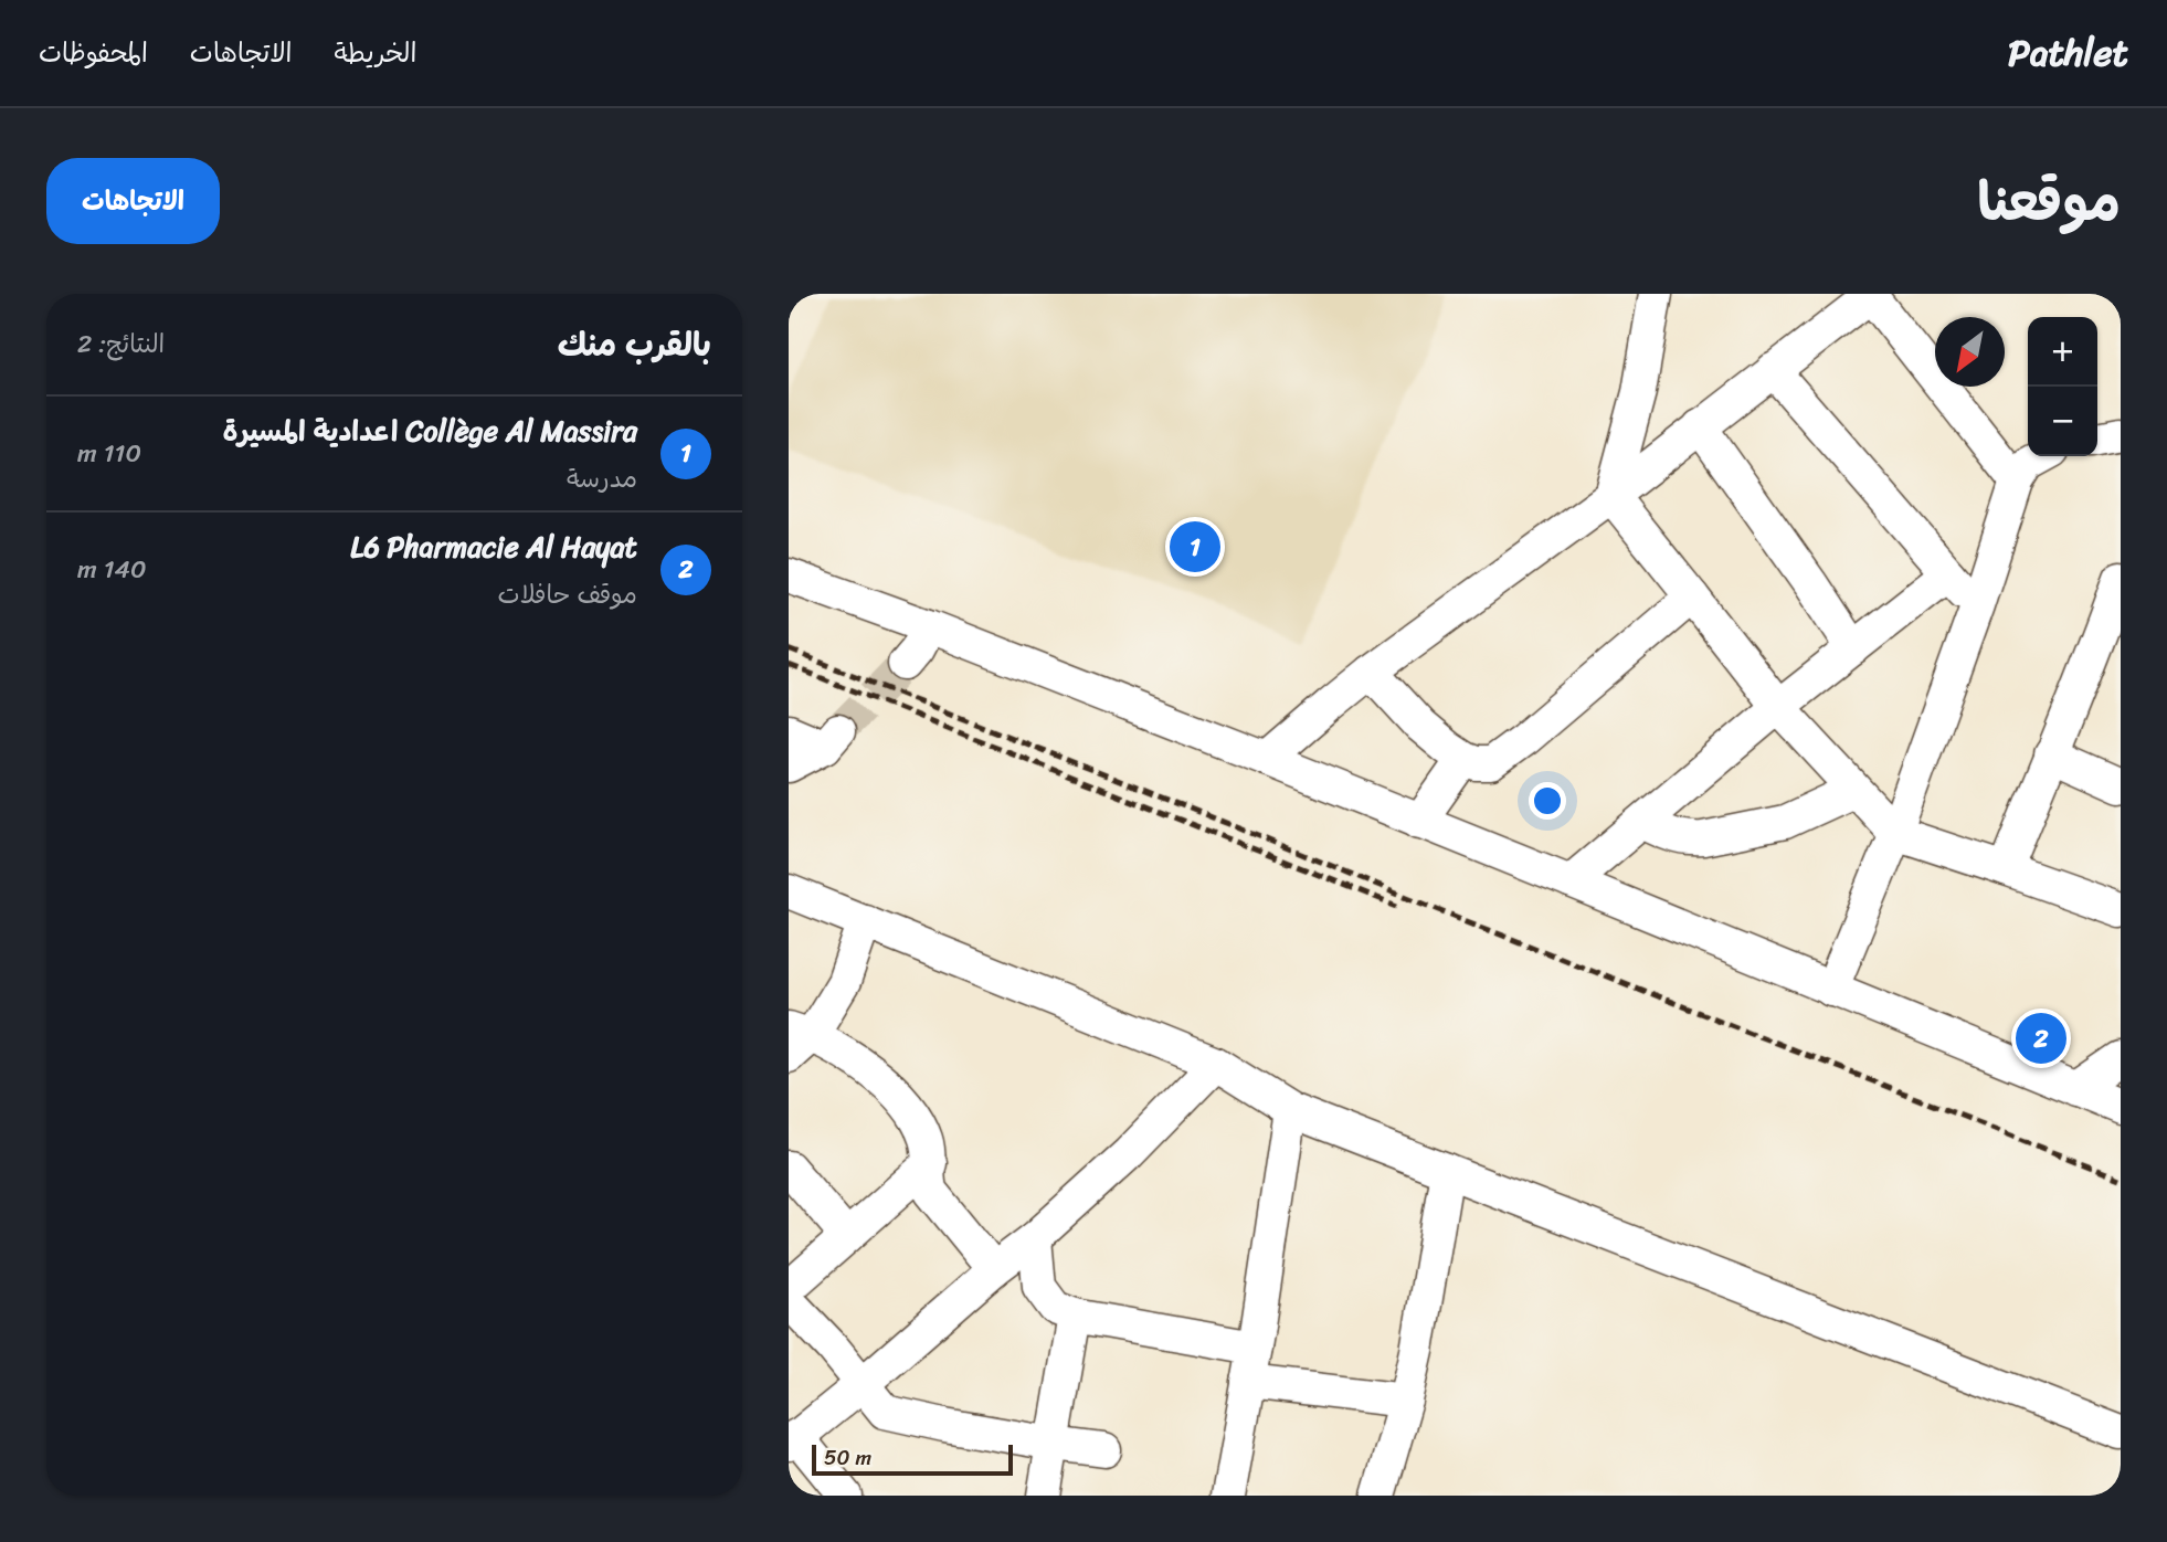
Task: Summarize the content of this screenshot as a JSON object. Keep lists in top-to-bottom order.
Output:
{
  "scale_bar": "50 m",
  "north": "bottom left",
  "page": {
    "header": "Pathlet",
    "nav": ["الخريطة", "الاتجاهات", "المحفوظات"],
    "title": "موقعنا",
    "buttons": "الاتجاهات",
    "heading": ["بالقرب منك", "النتائج: 2"],
    "map_buttons": ["+", "−"],
    "list": [
      {
        "mark": "1",
        "name": "Collège Al Massira اعدادية المسيرة",
        "note": "مدرسة",
        "value": "110 m"
      },
      {
        "mark": "2",
        "name": "L6 Pharmacie Al Hayat",
        "note": "موقف حافلات",
        "value": "140 m"
      }
    ],
    "pins": ["1", "2"],
    "scale": "50 m"
  }
}
